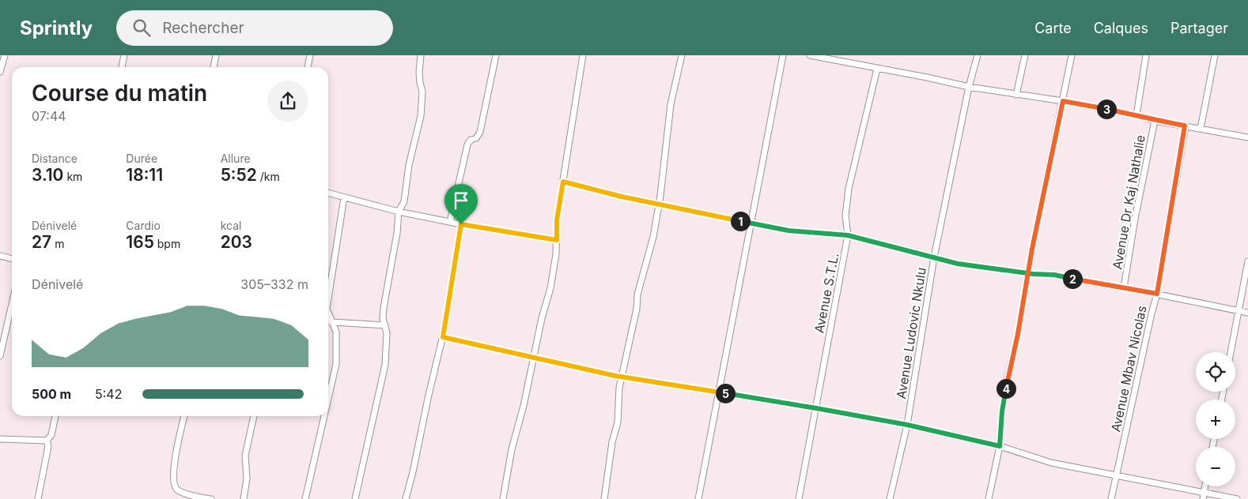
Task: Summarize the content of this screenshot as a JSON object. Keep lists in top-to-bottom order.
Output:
{
  "streets": {
    "street": [
      "Avenue Dr Kaj Nathalie",
      "Avenue S.T.L.",
      "Avenue Ludovic Nkulu",
      "Avenue Mbav Nicolas"
    ]
  },
  "page": {
    "header": "Sprintly",
    "search": "Rechercher",
    "nav": ["Carte", "Calques", "Partager"],
    "heading": ["Course du matin", "07:44"],
    "pins": [
      "3",
      "1",
      "2",
      "4",
      "5"
    ],
    "stats": [
      ["Distance", "3.10 km"],
      ["Durée", "18:11"],
      ["Allure", "5:52 /km"],
      ["Dénivelé", "27 m"],
      ["Cardio", "165 bpm"],
      ["kcal", "203"]
    ],
    "chart": ["Dénivelé", "305–332 m"],
    "map_buttons": ["+", "−"],
    "list": [
      {
        "name": "500 m",
        "note": "5:42"
      }
    ]
  }
}
